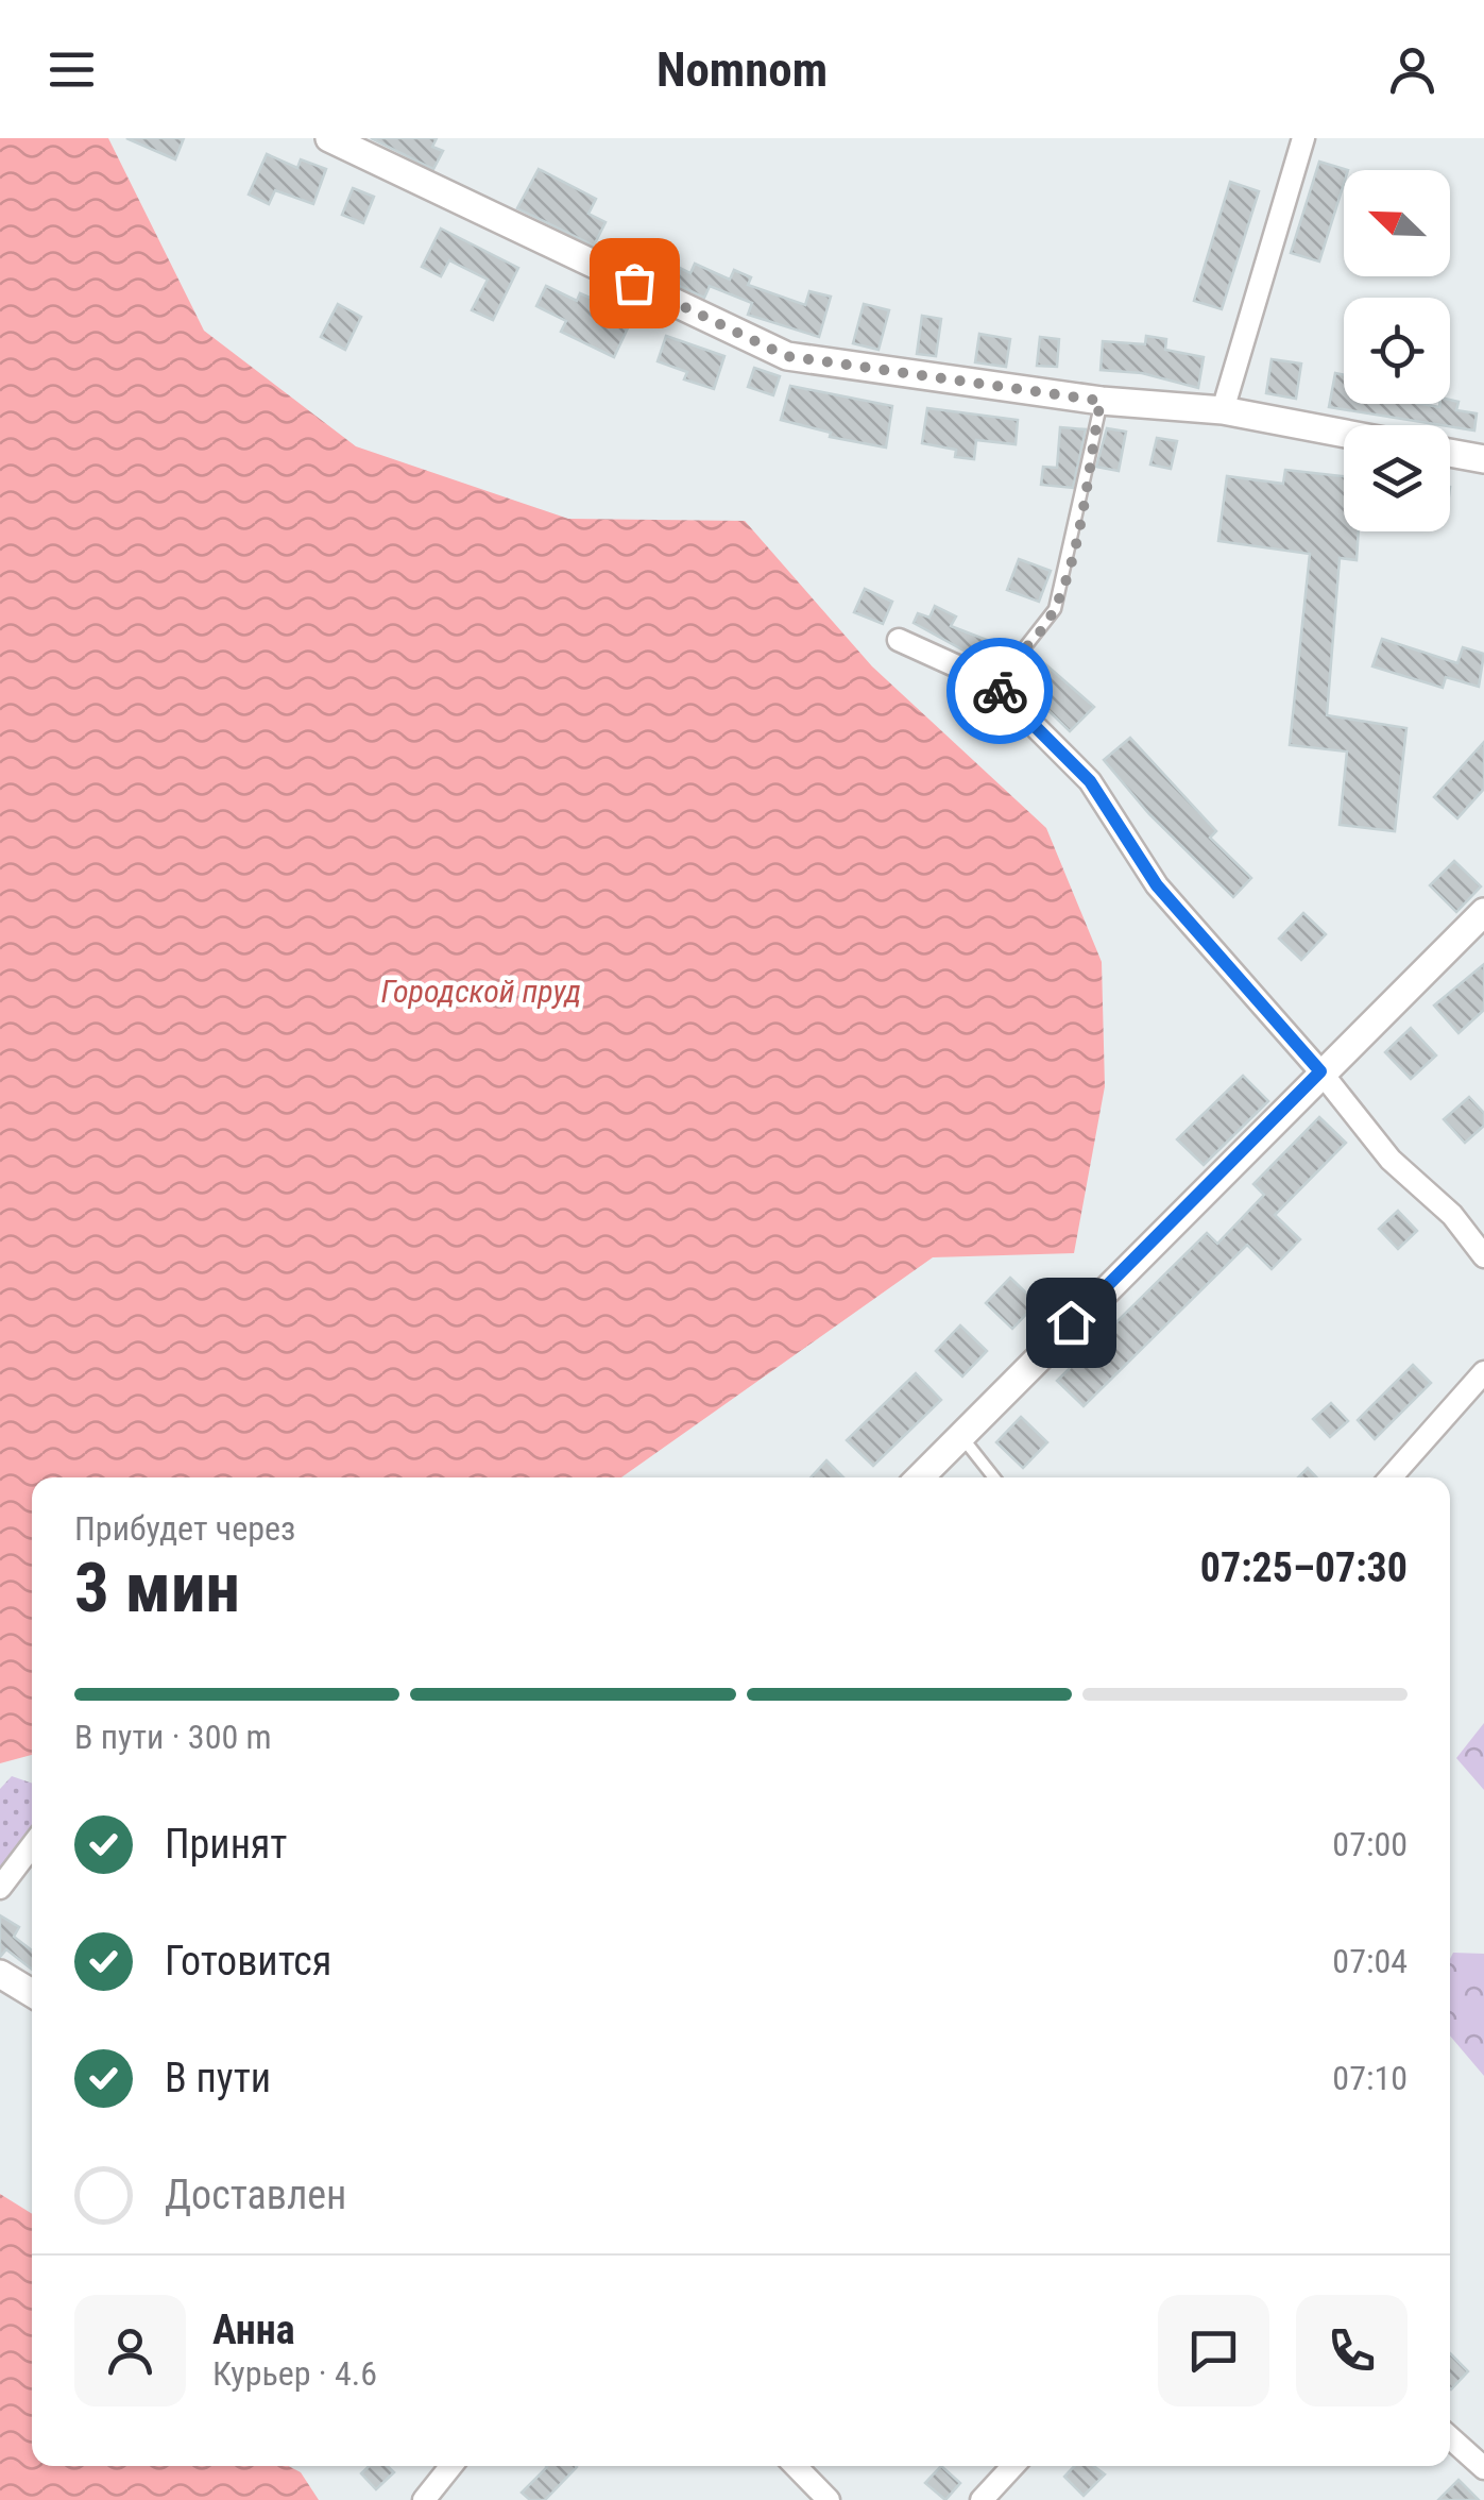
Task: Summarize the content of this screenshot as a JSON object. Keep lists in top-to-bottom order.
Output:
{
  "water": ["Городской пруд"],
  "north": "top left",
  "page": {
    "header": "Nomnom",
    "heading": ["3 мин", "Прибудет через", "07:25–07:30"],
    "panel": ["Анна", "Курьер · 4.6"],
    "bar": "В пути · 300 m",
    "list": [
      ["Принят", "07:00"],
      ["Готовится", "07:04"],
      ["В пути", "07:10"],
      "Доставлен"
    ]
  }
}
